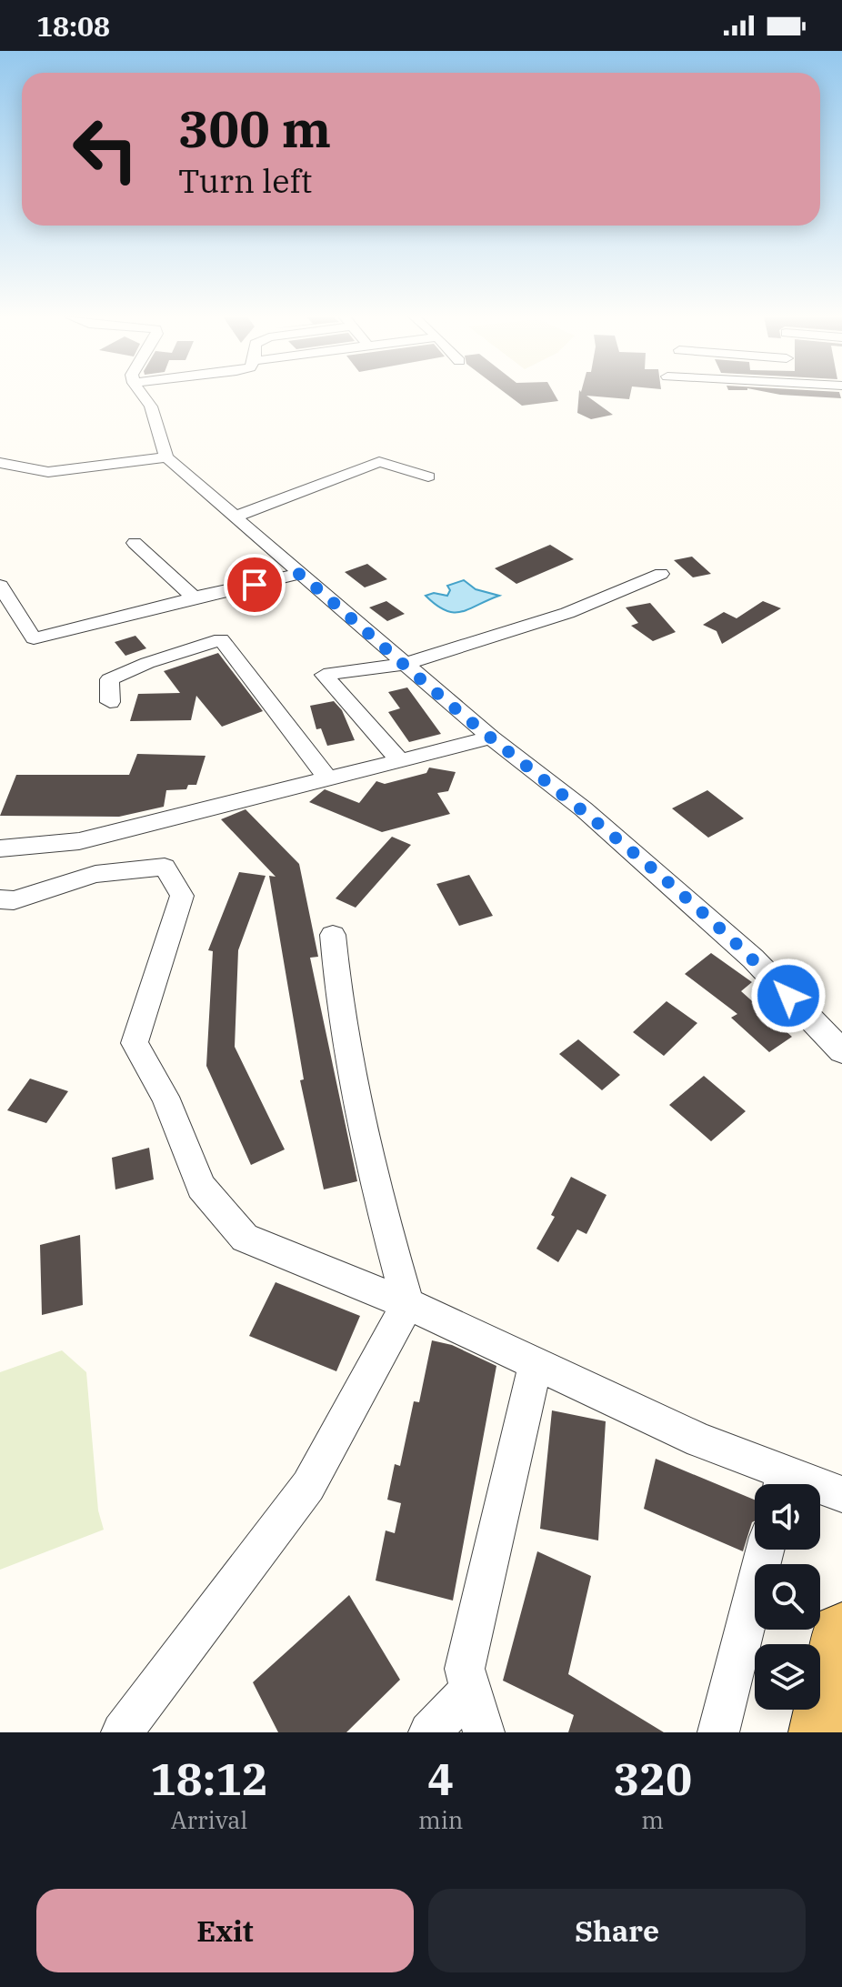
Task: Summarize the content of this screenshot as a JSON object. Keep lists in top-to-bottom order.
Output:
{
  "page": {
    "status": "18:08",
    "turn": ["300 m", "Turn left"],
    "eta": [
      "18:12",
      "Arrival",
      "4",
      "min",
      "320",
      "m"
    ],
    "buttons": ["Exit", "Share"]
  }
}
